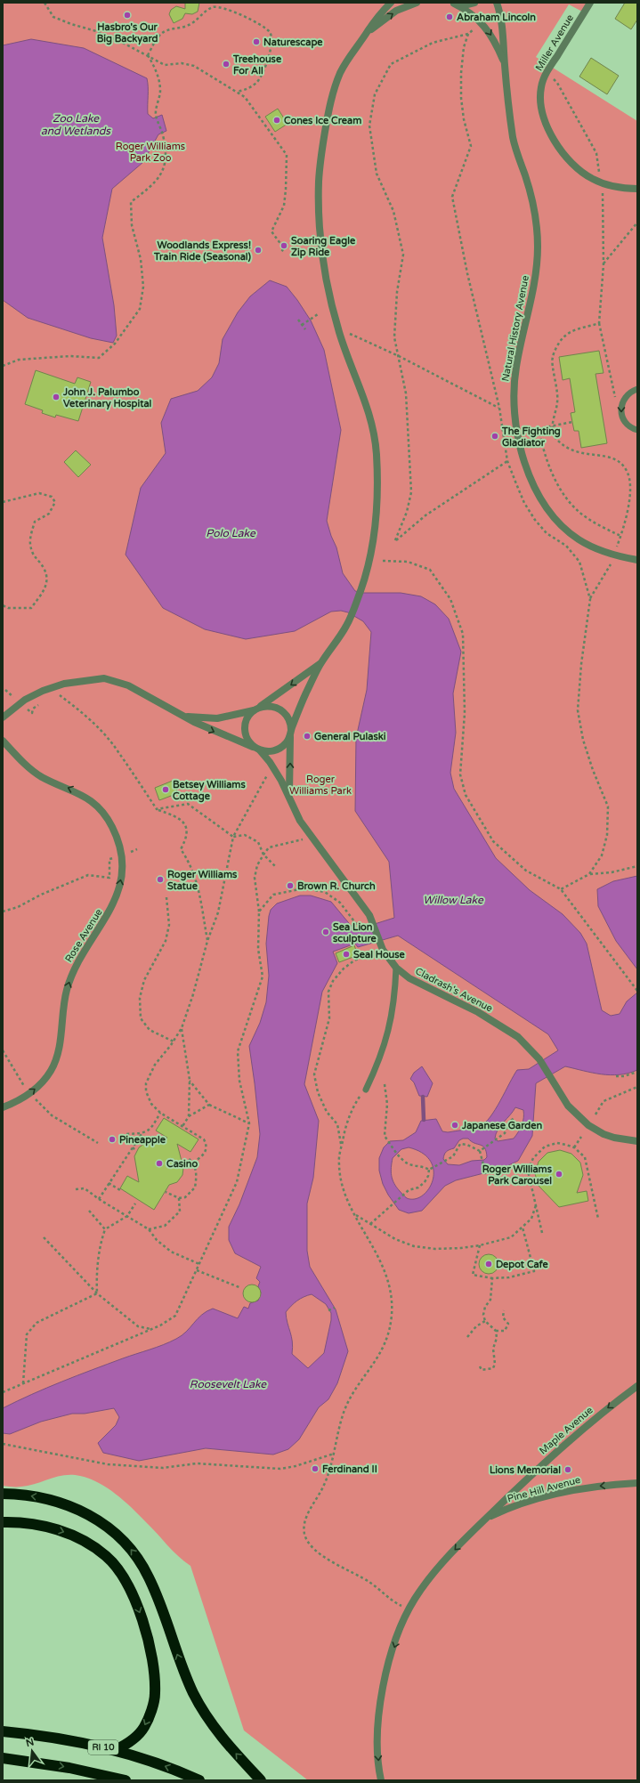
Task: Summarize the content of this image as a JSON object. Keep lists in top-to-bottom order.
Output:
{
  "streets": {
    "highway": ["RI 10"],
    "street": [
      "Miller Avenue",
      "Natural History Avenue",
      "Rose Avenue",
      "Cladrash's Avenue",
      "Maple Avenue",
      "Pine Hill Avenue"
    ]
  },
  "crossings": [
    ["Maple Avenue", "Pine Hill Avenue"]
  ],
  "one_way": ["Rose Avenue", "Maple Avenue", "Pine Hill Avenue"],
  "water": [
    "Zoo Lake and Wetlands",
    "Polo Lake",
    "Willow Lake",
    "Roosevelt Lake"
  ],
  "parks": ["Roger Williams Park Zoo", "Roger Williams Park"],
  "places": [
    "Hasbro's Our Big Backyard",
    "Abraham Lincoln",
    "Naturescape",
    "Treehouse For All",
    "Cones Ice Cream",
    "Soaring Eagle Zip Ride",
    "Woodlands Express! Train Ride (Seasonal)",
    "John J. Palumbo Veterinary Hospital",
    "The Fighting Gladiator",
    "General Pulaski",
    "Betsey Williams Cottage",
    "Roger Williams Statue",
    "Brown R. Church",
    "Sea Lion sculpture",
    "Seal House",
    "Japanese Garden",
    "Pineapple",
    "Casino",
    "Roger Williams Park Carousel",
    "Depot Cafe",
    "Ferdinand II",
    "Lions Memorial"
  ],
  "north": "top"
}
